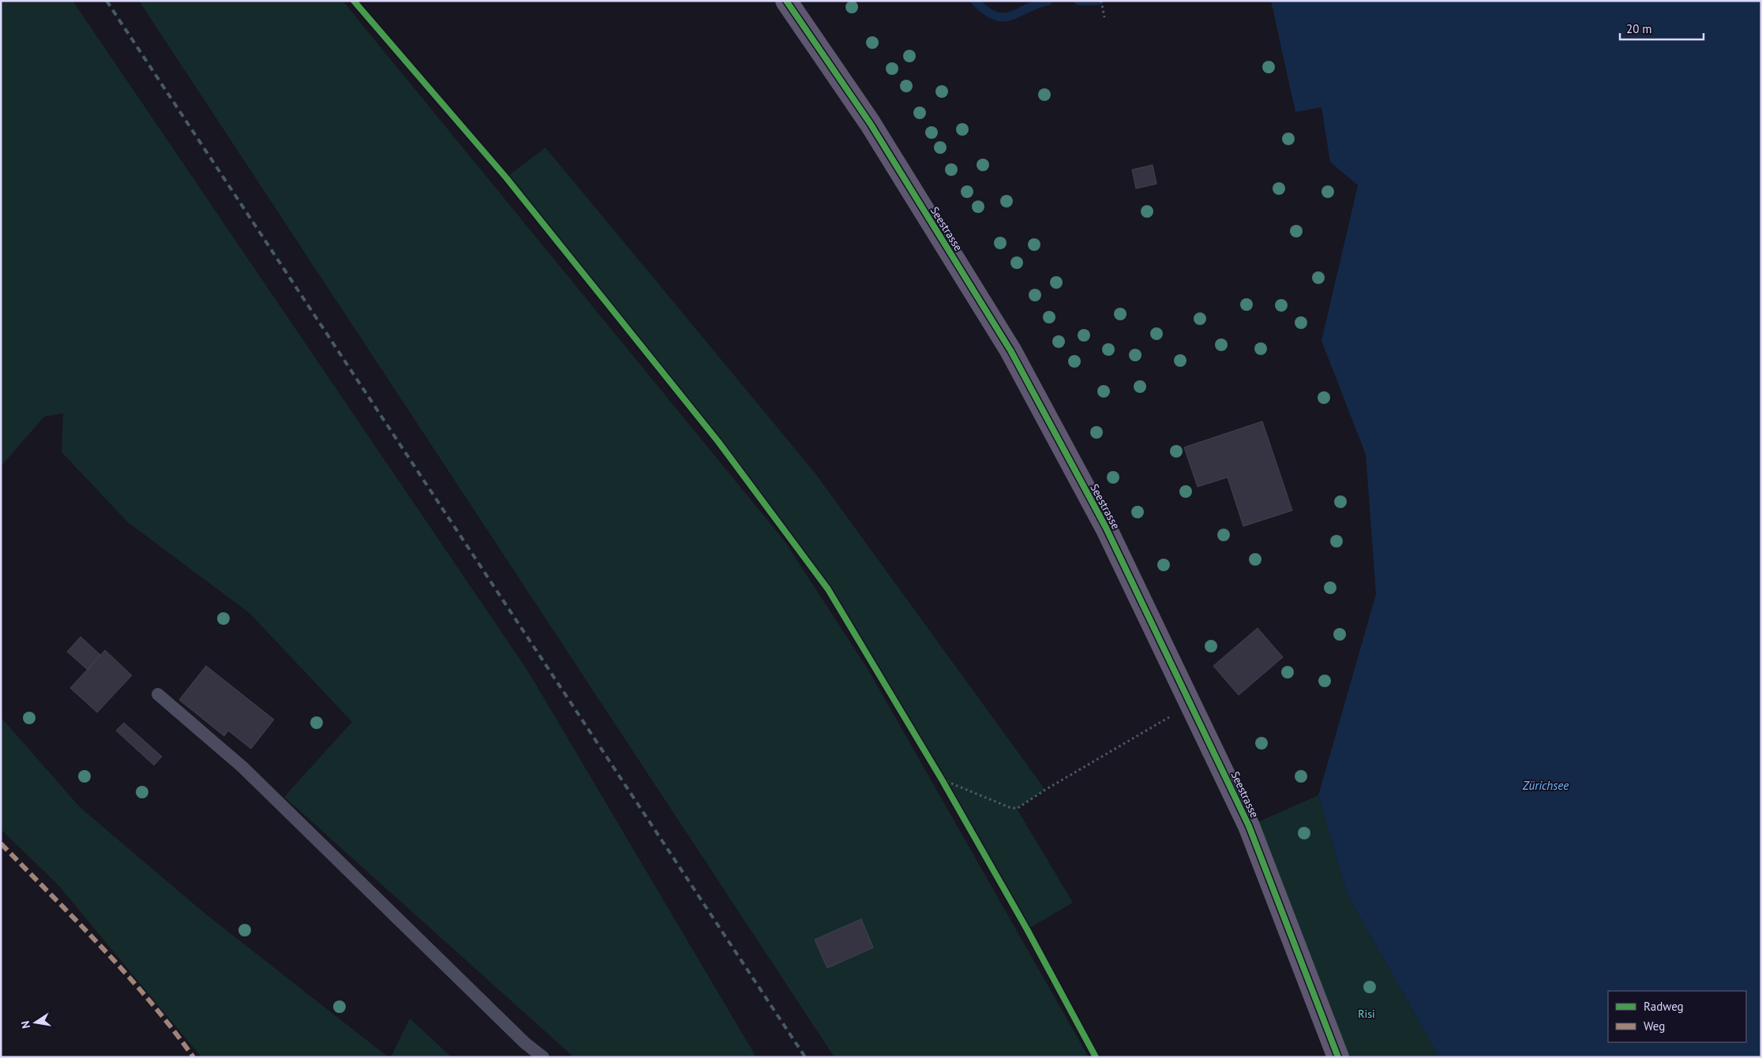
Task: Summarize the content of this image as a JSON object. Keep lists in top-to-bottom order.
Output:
{
  "streets": {
    "main road": ["Seestrasse"]
  },
  "water": ["Zürichsee"],
  "parks": ["Risi"],
  "legend": ["Radweg", "Weg"],
  "scale_bar": "20 m",
  "north": "left"
}
